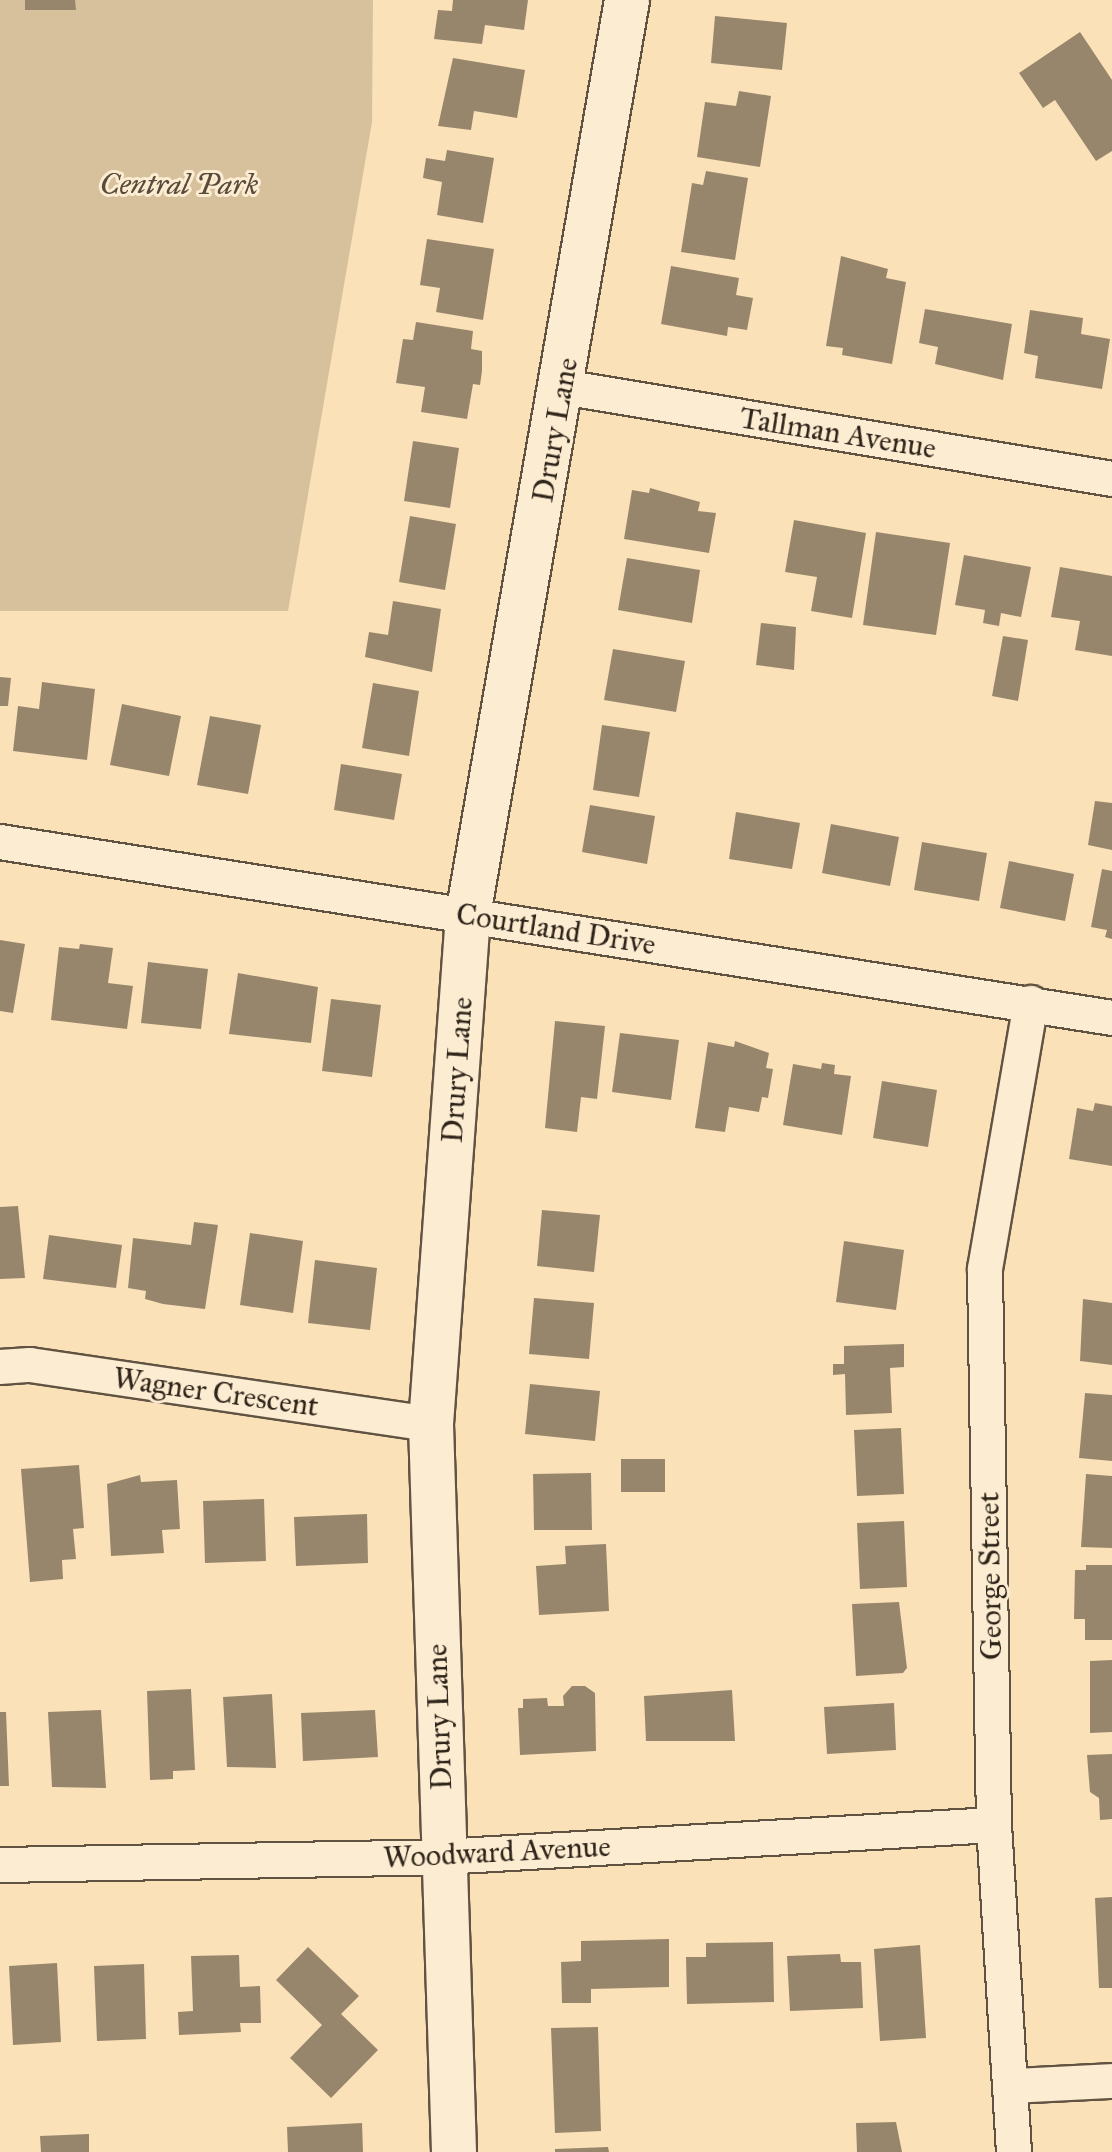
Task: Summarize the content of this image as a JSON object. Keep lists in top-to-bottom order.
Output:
{
  "streets": {
    "street": [
      "Drury Lane",
      "Tallman Avenue",
      "Courtland Drive",
      "Wagner Crescent",
      "George Street",
      "Woodward Avenue"
    ]
  },
  "crossings": [
    ["Drury Lane", "Tallman Avenue"],
    ["Drury Lane", "Courtland Drive"],
    ["Drury Lane", "Wagner Crescent"],
    ["Drury Lane", "Woodward Avenue"],
    ["Courtland Drive", "George Street"],
    ["George Street", "Woodward Avenue"]
  ],
  "parks": ["Central Park"]
}
